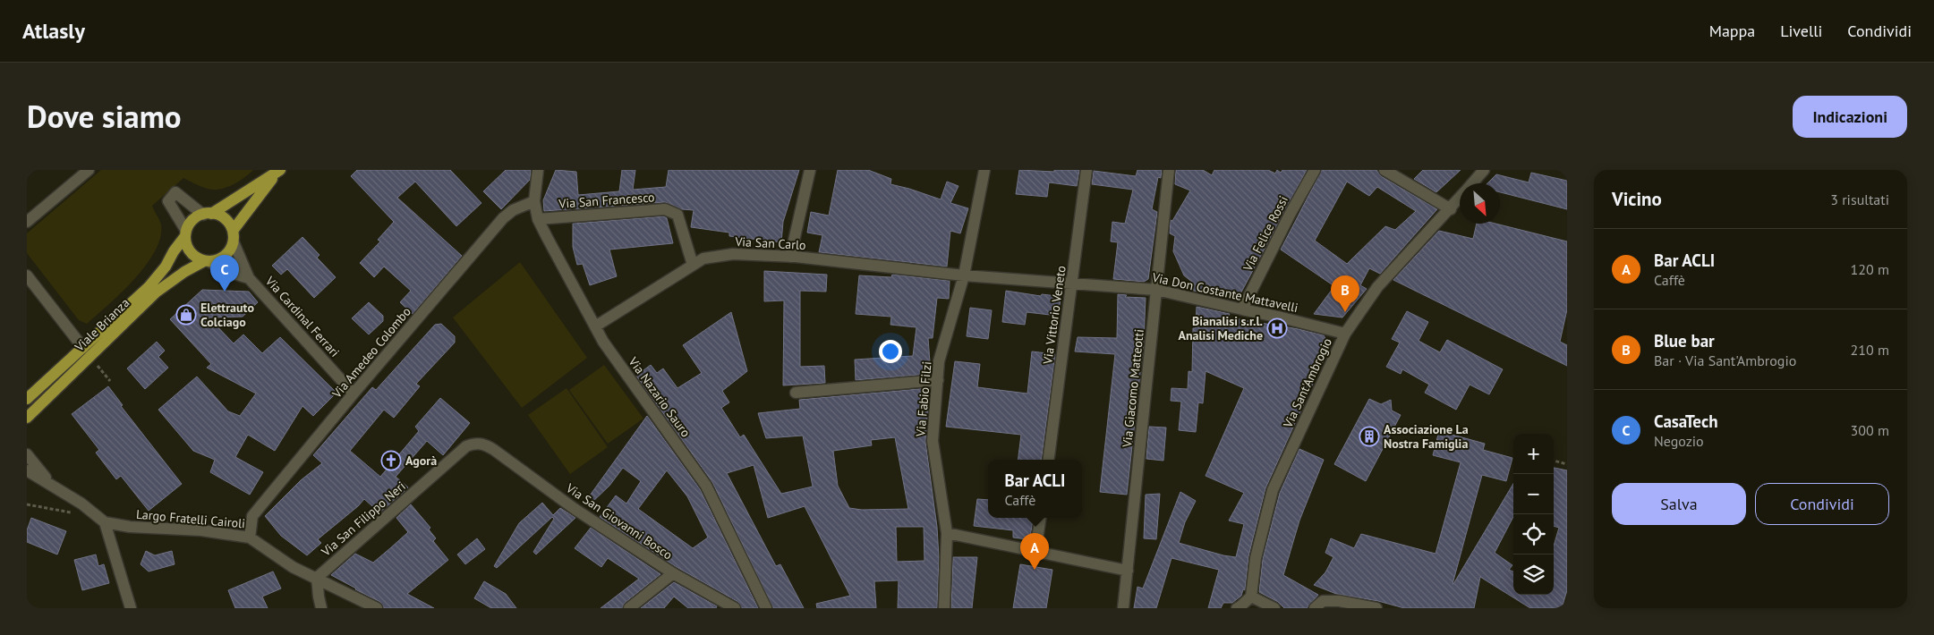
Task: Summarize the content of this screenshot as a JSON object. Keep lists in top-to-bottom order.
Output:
{
  "streets": {
    "main road": ["Viale Brianza"],
    "street": [
      "Via San Francesco",
      "Via Felice Rossi",
      "Via San Carlo",
      "Via Don Costante Mattavelli",
      "Via Vittorio Veneto",
      "Via Cardinal Ferrari",
      "Via Amedeo Colombo",
      "Via Sant'Ambrogio",
      "Via Giacomo Matteotti",
      "Via Nazario Sauro",
      "Via Fabio Filzi",
      "Largo Fratelli Cairoli",
      "Via San Filippo Neri",
      "Via San Giovanni Bosco"
    ]
  },
  "crossings": [
    ["Via San Francesco", "Via San Carlo"],
    ["Via San Francesco", "Via Nazario Sauro"],
    ["Via Felice Rossi", "Via Don Costante Mattavelli"],
    ["Via San Carlo", "Via Don Costante Mattavelli"],
    ["Via San Carlo", "Via Nazario Sauro"],
    ["Via San Carlo", "Via Fabio Filzi"],
    ["Via Don Costante Mattavelli", "Via Vittorio Veneto"],
    ["Via Don Costante Mattavelli", "Via Sant'Ambrogio"],
    ["Via Don Costante Mattavelli", "Via Giacomo Matteotti"],
    ["Via Don Costante Mattavelli", "Via Fabio Filzi"],
    ["Via Cardinal Ferrari", "Viale Brianza"],
    ["Via Cardinal Ferrari", "Via Amedeo Colombo"],
    ["Via Amedeo Colombo", "Via Nazario Sauro"],
    ["Via Amedeo Colombo", "Largo Fratelli Cairoli"],
    ["Largo Fratelli Cairoli", "Via San Filippo Neri"],
    ["Via San Filippo Neri", "Via San Giovanni Bosco"]
  ],
  "places": {
    "shop": ["Elettrauto Colciago"],
    "hospital": ["Bianalisi s.r.l. Analisi Mediche"],
    "building": ["Associazione La Nostra Famiglia"],
    "church": ["Agorà"]
  },
  "north": "bottom right",
  "page": {
    "header": "Atlasly",
    "nav": ["Mappa", "Livelli", "Condividi"],
    "title": "Dove siamo",
    "buttons": [
      "Indicazioni",
      ["Salva", "Condividi"]
    ],
    "heading": ["Vicino", "3 risultati"],
    "list": [
      {
        "mark": "A",
        "name": "Bar ACLI",
        "note": "Caffè",
        "value": "120 m"
      },
      {
        "mark": "B",
        "name": "Blue bar",
        "note": "Bar · Via Sant'Ambrogio",
        "value": "210 m"
      },
      {
        "mark": "C",
        "name": "CasaTech",
        "note": "Negozio",
        "value": "300 m"
      }
    ],
    "pins": ["C", "B", "A"],
    "map_buttons": ["+", "−"],
    "popup": ["Bar ACLI", "Caffè"]
  }
}
